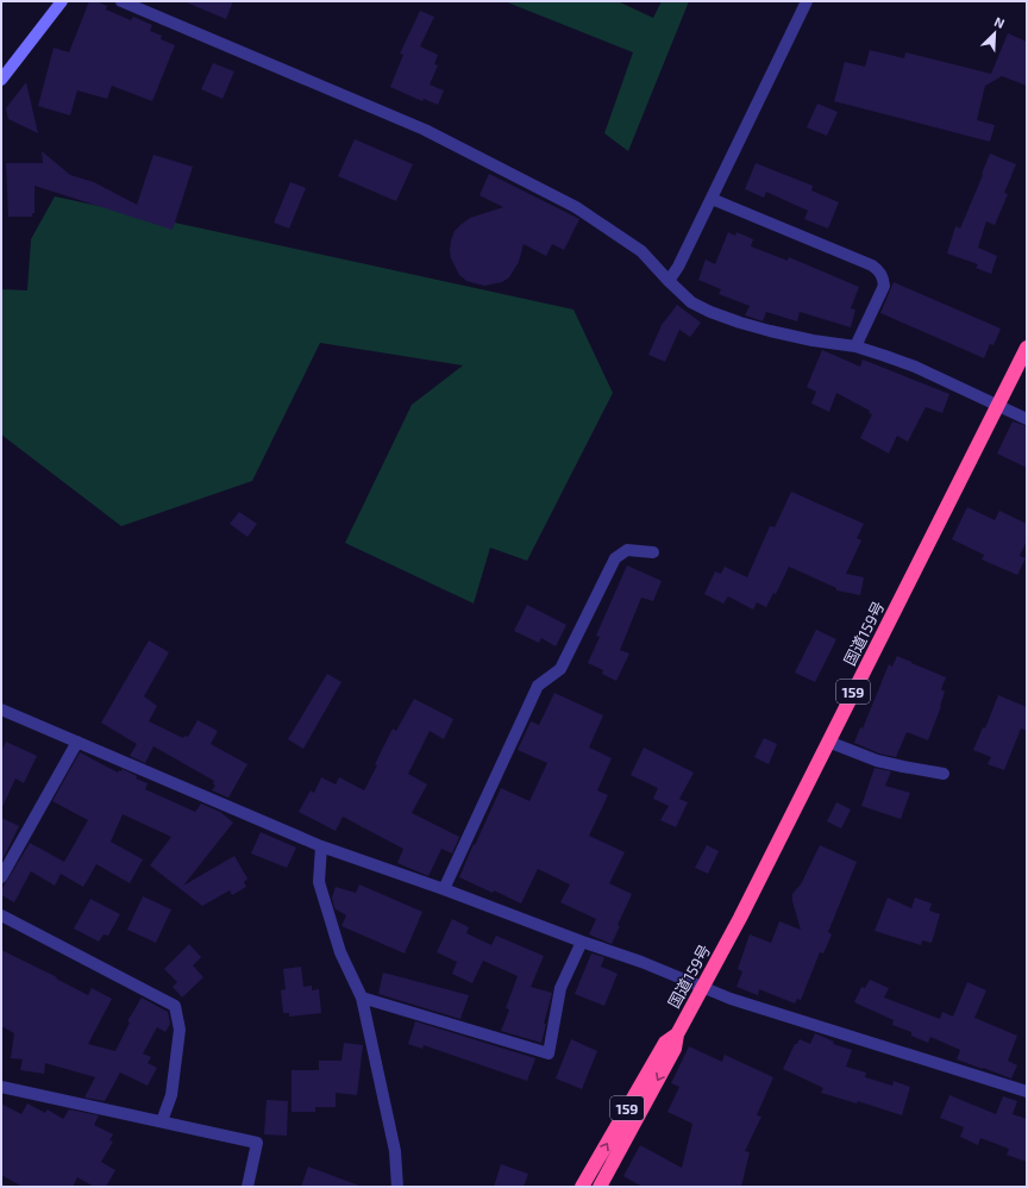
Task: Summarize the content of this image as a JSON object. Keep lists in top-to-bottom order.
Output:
{
  "streets": {
    "highway": ["国道159号", "159"]
  },
  "north": "top right"
}
